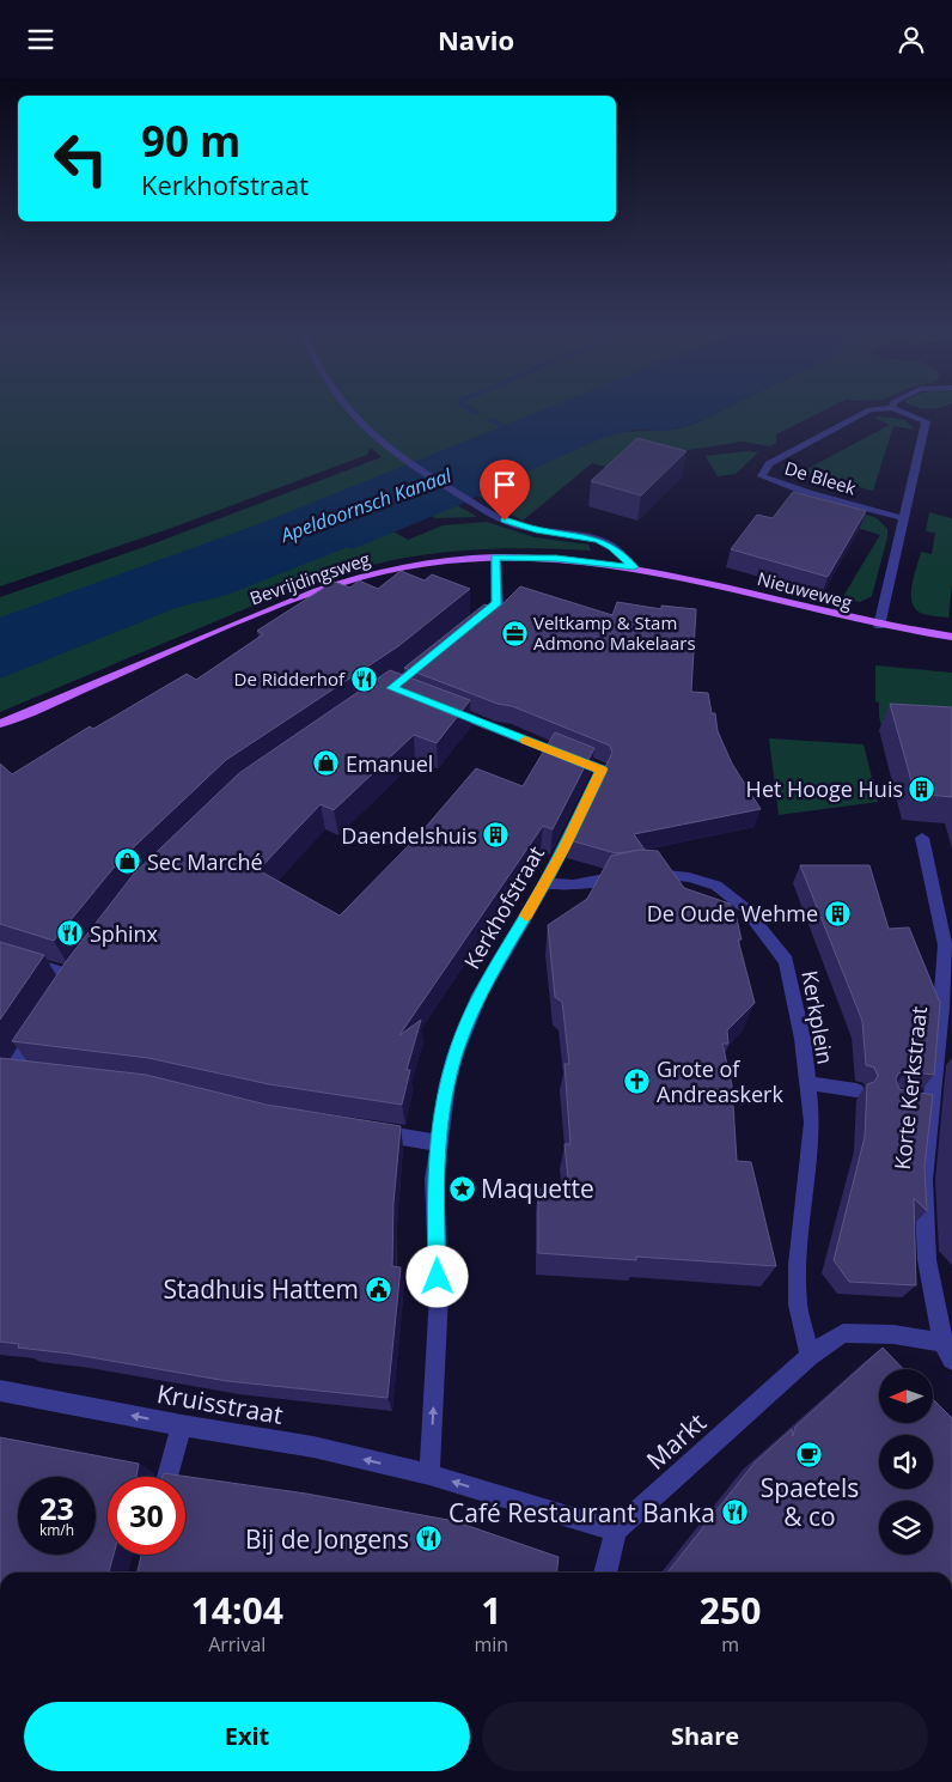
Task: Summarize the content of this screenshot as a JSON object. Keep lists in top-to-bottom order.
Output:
{
  "streets": {
    "main road": ["Bevrijdingsweg", "Nieuweweg"],
    "street": [
      "De Bleek",
      "Kerkhofstraat",
      "Kerkplein",
      "Korte Kerkstraat",
      "Kruisstraat",
      "Markt"
    ]
  },
  "crossings": [
    ["Bevrijdingsweg", "Nieuweweg"],
    ["Kerkhofstraat", "Kerkplein"],
    ["Kerkhofstraat", "Kruisstraat"],
    ["Kerkplein", "Markt"],
    ["Korte Kerkstraat", "Markt"]
  ],
  "one_way": ["Kerkhofstraat", "Kruisstraat"],
  "water": ["Apeldoornsch Kanaal"],
  "places": {
    "office": ["Veltkamp & Stam Admono Makelaars"],
    "restaurant": [
      "De Ridderhof",
      "Sphinx",
      "Café Restaurant Banka",
      "Bij de Jongens"
    ],
    "shop": ["Emanuel", "Sec Marché"],
    "building": ["Het Hooge Huis", "Daendelshuis", "De Oude Wehme"],
    "church": ["Grote of Andreaskerk"],
    "place": ["Maquette"],
    "public building": ["Stadhuis Hattem"],
    "cafe": ["Spaetels & co"]
  },
  "north": "left",
  "page": {
    "header": "Navio",
    "turn": ["90 m", "Kerkhofstraat"],
    "speed": "23 km/h",
    "limit": "30",
    "eta": [
      "14:04",
      "Arrival",
      "1",
      "min",
      "250",
      "m"
    ],
    "buttons": ["Exit", "Share"]
  }
}
